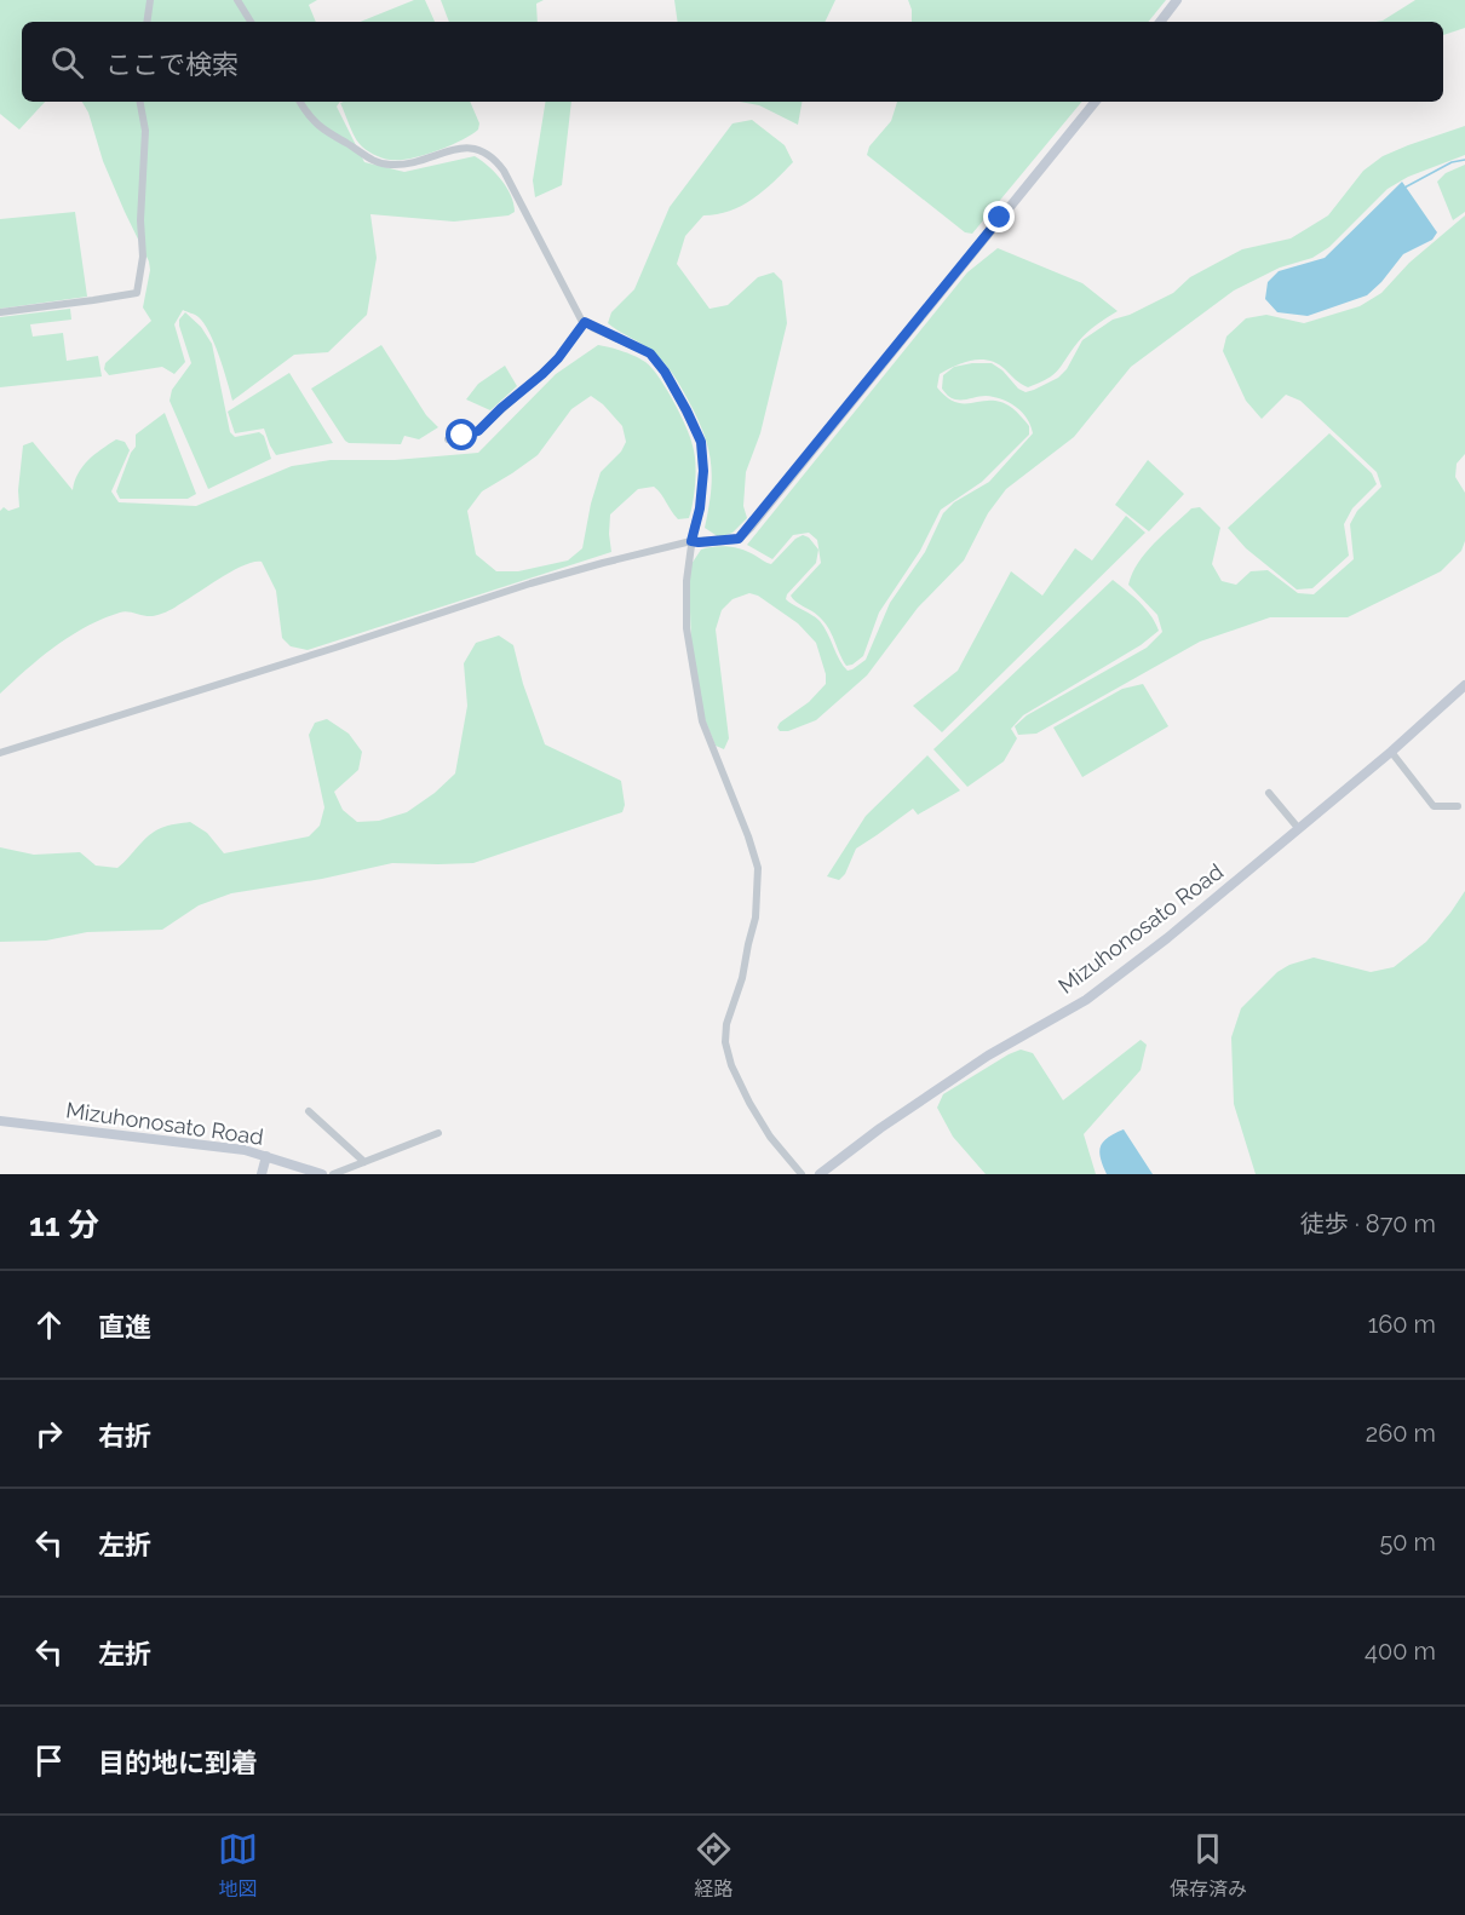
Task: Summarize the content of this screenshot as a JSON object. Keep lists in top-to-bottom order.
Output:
{
  "streets": {
    "street": ["Mizuhonosato Road"]
  },
  "page": {
    "search": "ここで検索",
    "heading": ["11 分", "徒歩 · 870 m"],
    "list": [
      ["直進", "160 m"],
      ["右折", "260 m"],
      ["左折", "50 m"],
      ["左折", "400 m"],
      "目的地に到着"
    ],
    "nav": ["地図", "経路", "保存済み"]
  }
}
